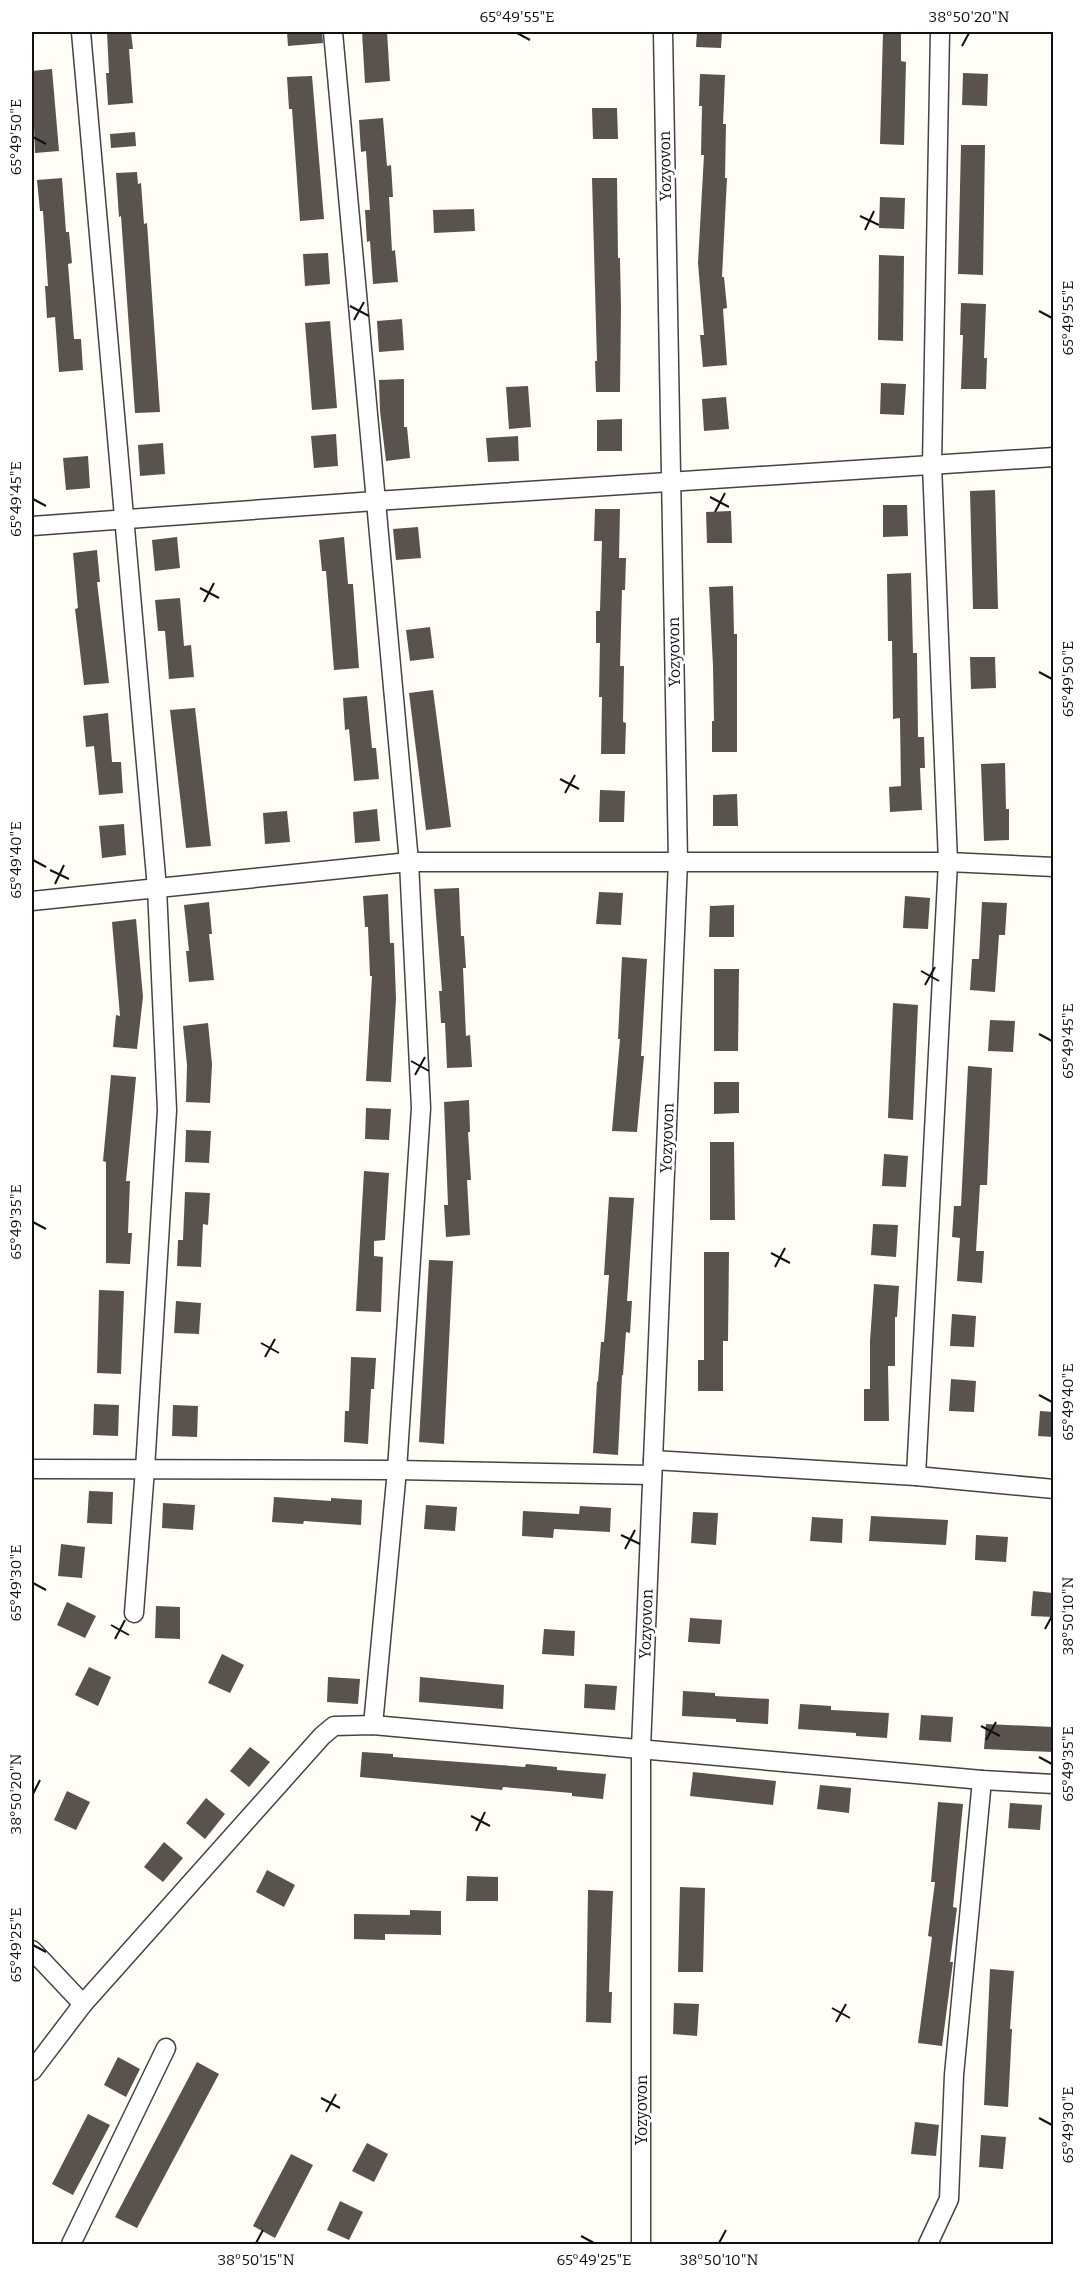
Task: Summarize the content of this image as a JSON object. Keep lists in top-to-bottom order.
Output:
{
  "streets": {
    "street": ["Yozyovon"]
  },
  "coordinates": [
    "65°49'55\"E",
    "38°50'20\"N",
    "65°49'50\"E",
    "65°49'45\"E",
    "65°49'40\"E",
    "65°49'35\"E",
    "65°49'30\"E",
    "38°50'10\"N",
    "65°49'25\"E",
    "38°50'15\"N"
  ]
}
